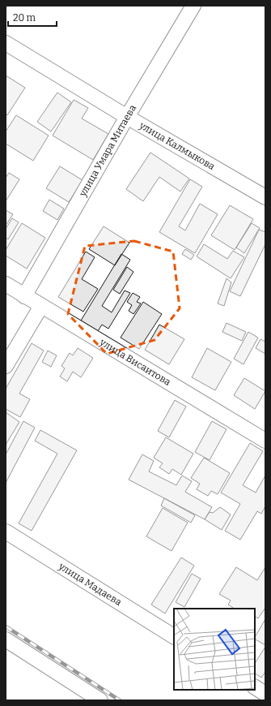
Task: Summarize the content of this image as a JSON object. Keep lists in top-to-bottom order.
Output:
{
  "streets": {
    "street": [
      "улица Калмыкова",
      "улица Умара Митаева",
      "улица Висаитова",
      "улица Мадаева"
    ]
  },
  "crossings": [
    ["улица Калмыкова", "улица Умара Митаева"],
    ["улица Умара Митаева", "улица Висаитова"]
  ],
  "scale_bar": "20 m"
}
